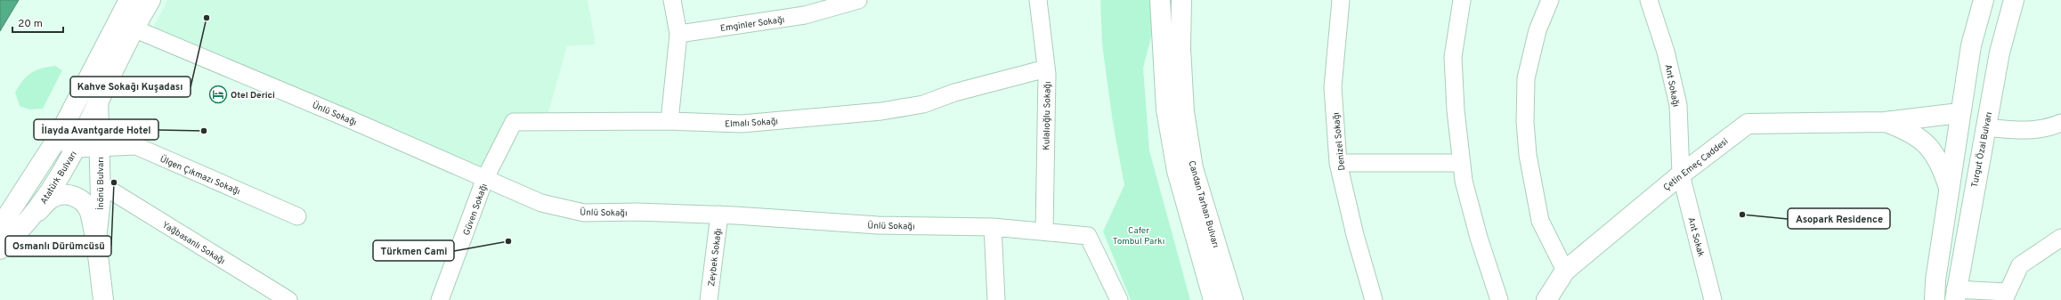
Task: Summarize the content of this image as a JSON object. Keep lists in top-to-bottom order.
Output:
{
  "streets": {
    "main road": [
      "Turgut Özal Bulvarı",
      "Çetin Emeç Caddesi",
      "Atatürk Bulvarı",
      "İnönü Bulvarı",
      "Candan Tarhan Bulvarı"
    ],
    "street": [
      "Emginler Sokağı",
      "Ant Sokağı",
      "Ünlü Sokağı",
      "Kulalıoğlu Sokağı",
      "Elmalı Sokağı",
      "Denizel Sokağı",
      "Ülgen Çıkmazı Sokağı",
      "Güven Sokağı",
      "Ant Sokak",
      "Yağbasanlı Sokağı",
      "Zeybek Sokağı"
    ]
  },
  "crossings": [
    ["Ant Sokağı", "Çetin Emeç Caddesi"],
    ["Ant Sokağı", "Ant Sokak"],
    ["Ünlü Sokağı", "Kulalıoğlu Sokağı"],
    ["Ünlü Sokağı", "Elmalı Sokağı"],
    ["Ünlü Sokağı", "Atatürk Bulvarı"],
    ["Ünlü Sokağı", "Güven Sokağı"],
    ["Ünlü Sokağı", "Zeybek Sokağı"],
    ["Kulalıoğlu Sokağı", "Elmalı Sokağı"],
    ["Elmalı Sokağı", "Güven Sokağı"],
    ["Çetin Emeç Caddesi", "Ant Sokak"],
    ["Ülgen Çıkmazı Sokağı", "Atatürk Bulvarı"],
    ["Ülgen Çıkmazı Sokağı", "İnönü Bulvarı"],
    ["Atatürk Bulvarı", "İnönü Bulvarı"],
    ["İnönü Bulvarı", "Yağbasanlı Sokağı"]
  ],
  "parks": ["Cafer Tombul Parkı"],
  "places": {
    "other": [
      "Kahve Sokağı Kuşadası",
      "İlayda Avantgarde Hotel",
      "Osmanlı Dürümcüsü",
      "Asopark Residence",
      "Türkmen Cami"
    ],
    "hotel": ["Otel Derici"]
  },
  "scale_bar": "20 m"
}
